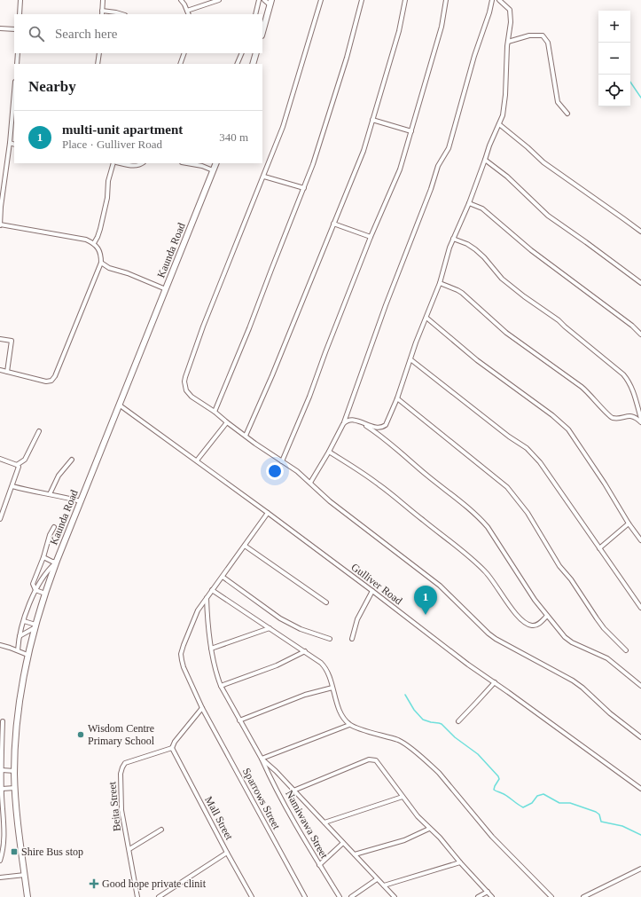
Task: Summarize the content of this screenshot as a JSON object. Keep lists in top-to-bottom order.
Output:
{
  "streets": {
    "main road": ["Kaunda Road"],
    "street": [
      "Gulliver Road",
      "Sparrows Street",
      "Beita Street",
      "Mall Street",
      "Namiwawa Street"
    ]
  },
  "crossings": [
    ["Kaunda Road", "Gulliver Road"],
    ["Gulliver Road", "Sparrows Street"],
    ["Sparrows Street", "Namiwawa Street"],
    ["Beita Street", "Mall Street"]
  ],
  "places": {
    "other": ["Wisdom Centre Primary School"],
    "transit": ["Shire Bus stop"],
    "health": ["Good hope private clinit"]
  },
  "page": {
    "map_buttons": ["+", "−"],
    "search": "Search here",
    "heading": "Nearby",
    "list": [
      {
        "mark": "1",
        "name": "multi-unit apartment",
        "note": "Place · Gulliver Road",
        "value": "340 m"
      }
    ],
    "pins": "1"
  }
}
